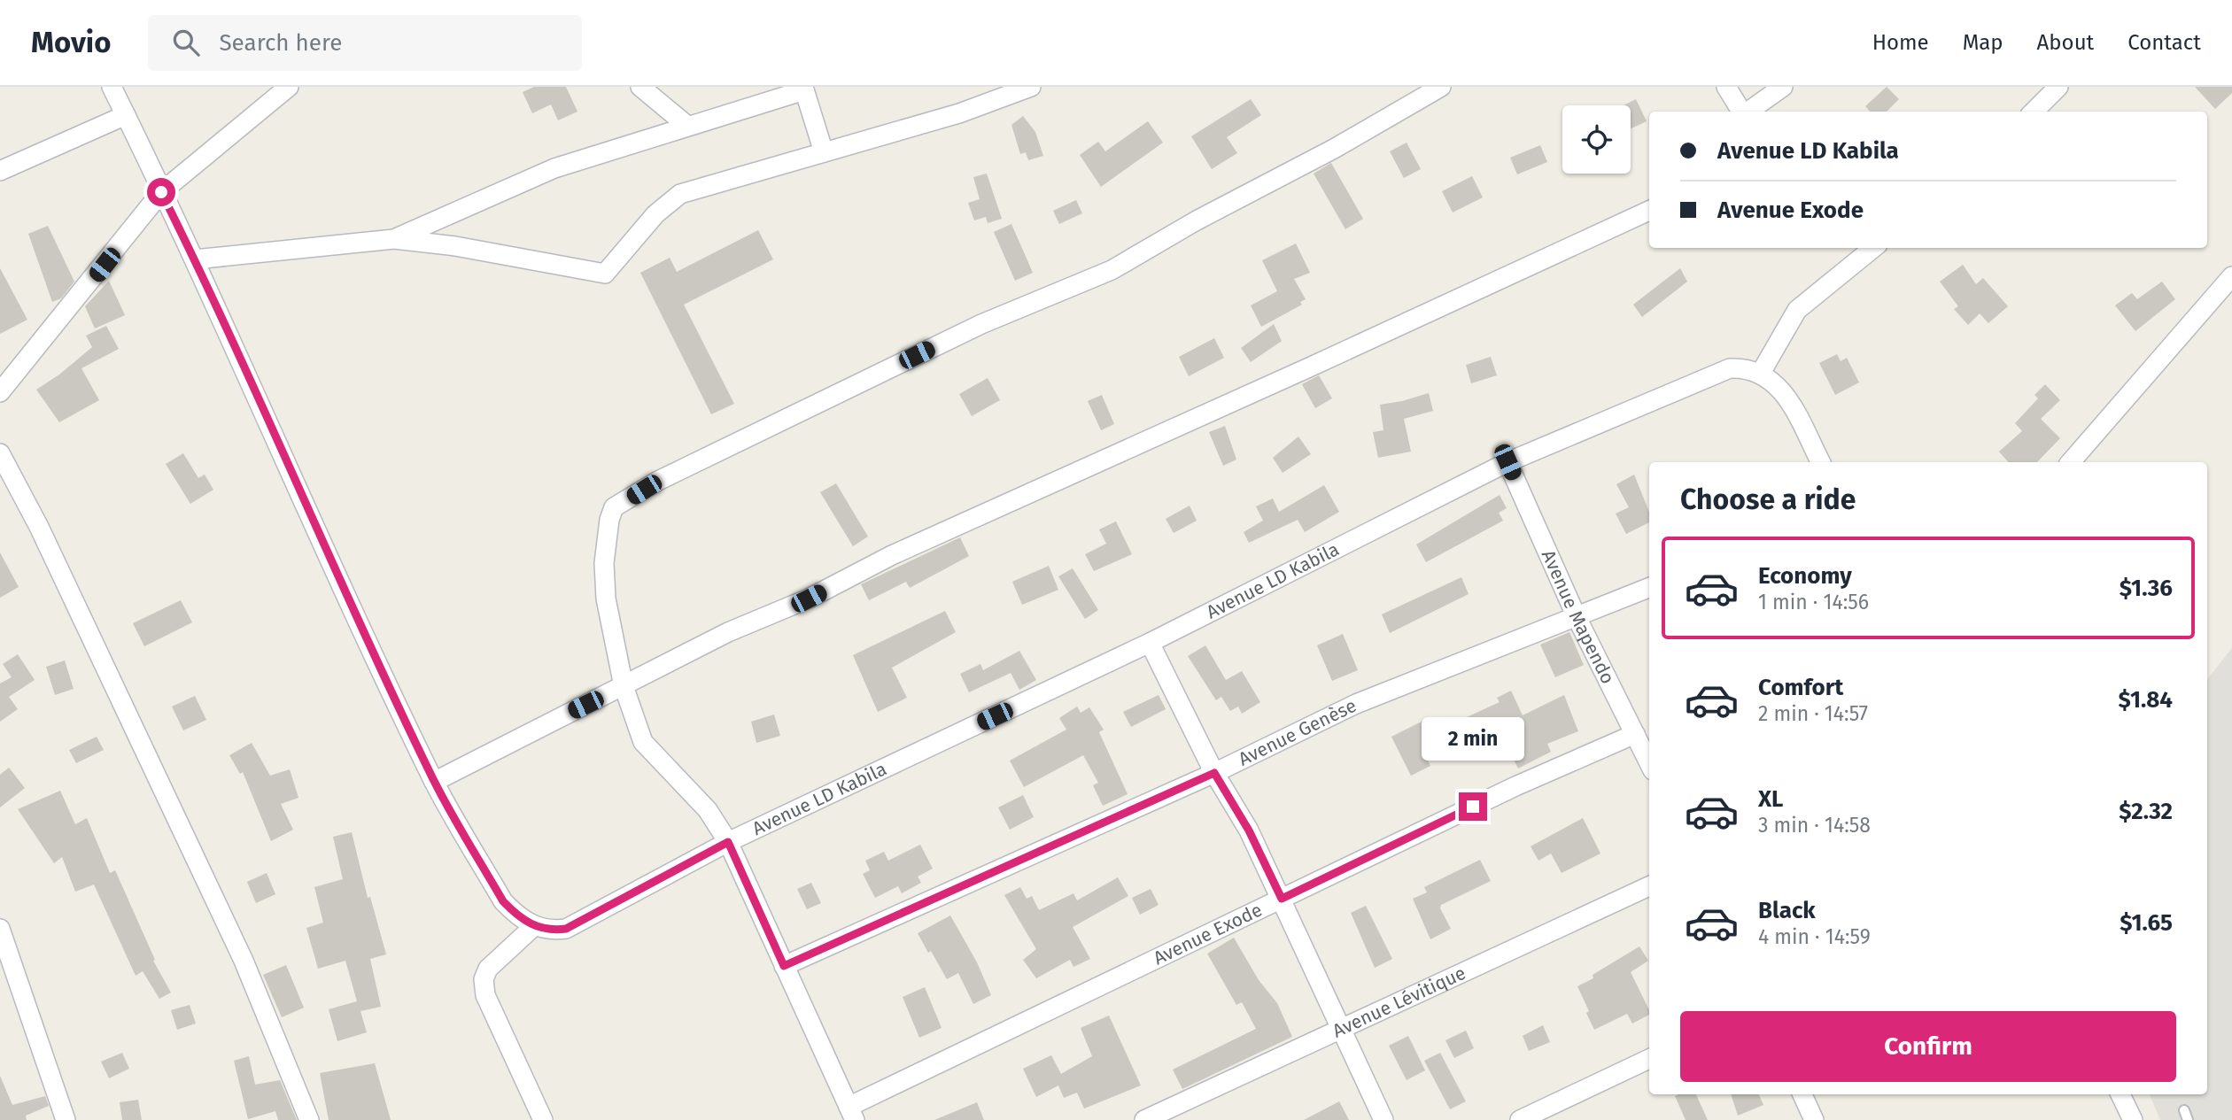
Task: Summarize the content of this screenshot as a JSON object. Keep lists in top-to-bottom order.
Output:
{
  "streets": {
    "street": [
      "Avenue LD Kabila",
      "Avenue Mapendo",
      "Avenue Genèse",
      "Avenue Exode",
      "Avenue Lévitique"
    ]
  },
  "crossings": [
    ["Avenue LD Kabila", "Avenue Mapendo"],
    ["Avenue Mapendo", "Avenue Genèse"],
    ["Avenue Mapendo", "Avenue Exode"]
  ],
  "page": {
    "header": "Movio",
    "search": "Search here",
    "nav": [
      "Home",
      "Map",
      "About",
      "Contact"
    ],
    "banner": ["Avenue LD Kabila", "Avenue Exode"],
    "heading": "Choose a ride",
    "list": [
      {
        "name": "Economy",
        "note": "1 min · 14:56",
        "value": "$1.36"
      },
      {
        "name": "Comfort",
        "note": "2 min · 14:57",
        "value": "$1.84"
      },
      {
        "name": "XL",
        "note": "3 min · 14:58",
        "value": "$2.32"
      },
      {
        "name": "Black",
        "note": "4 min · 14:59",
        "value": "$1.65"
      }
    ],
    "bubble": "2 min",
    "buttons": "Confirm"
  }
}
